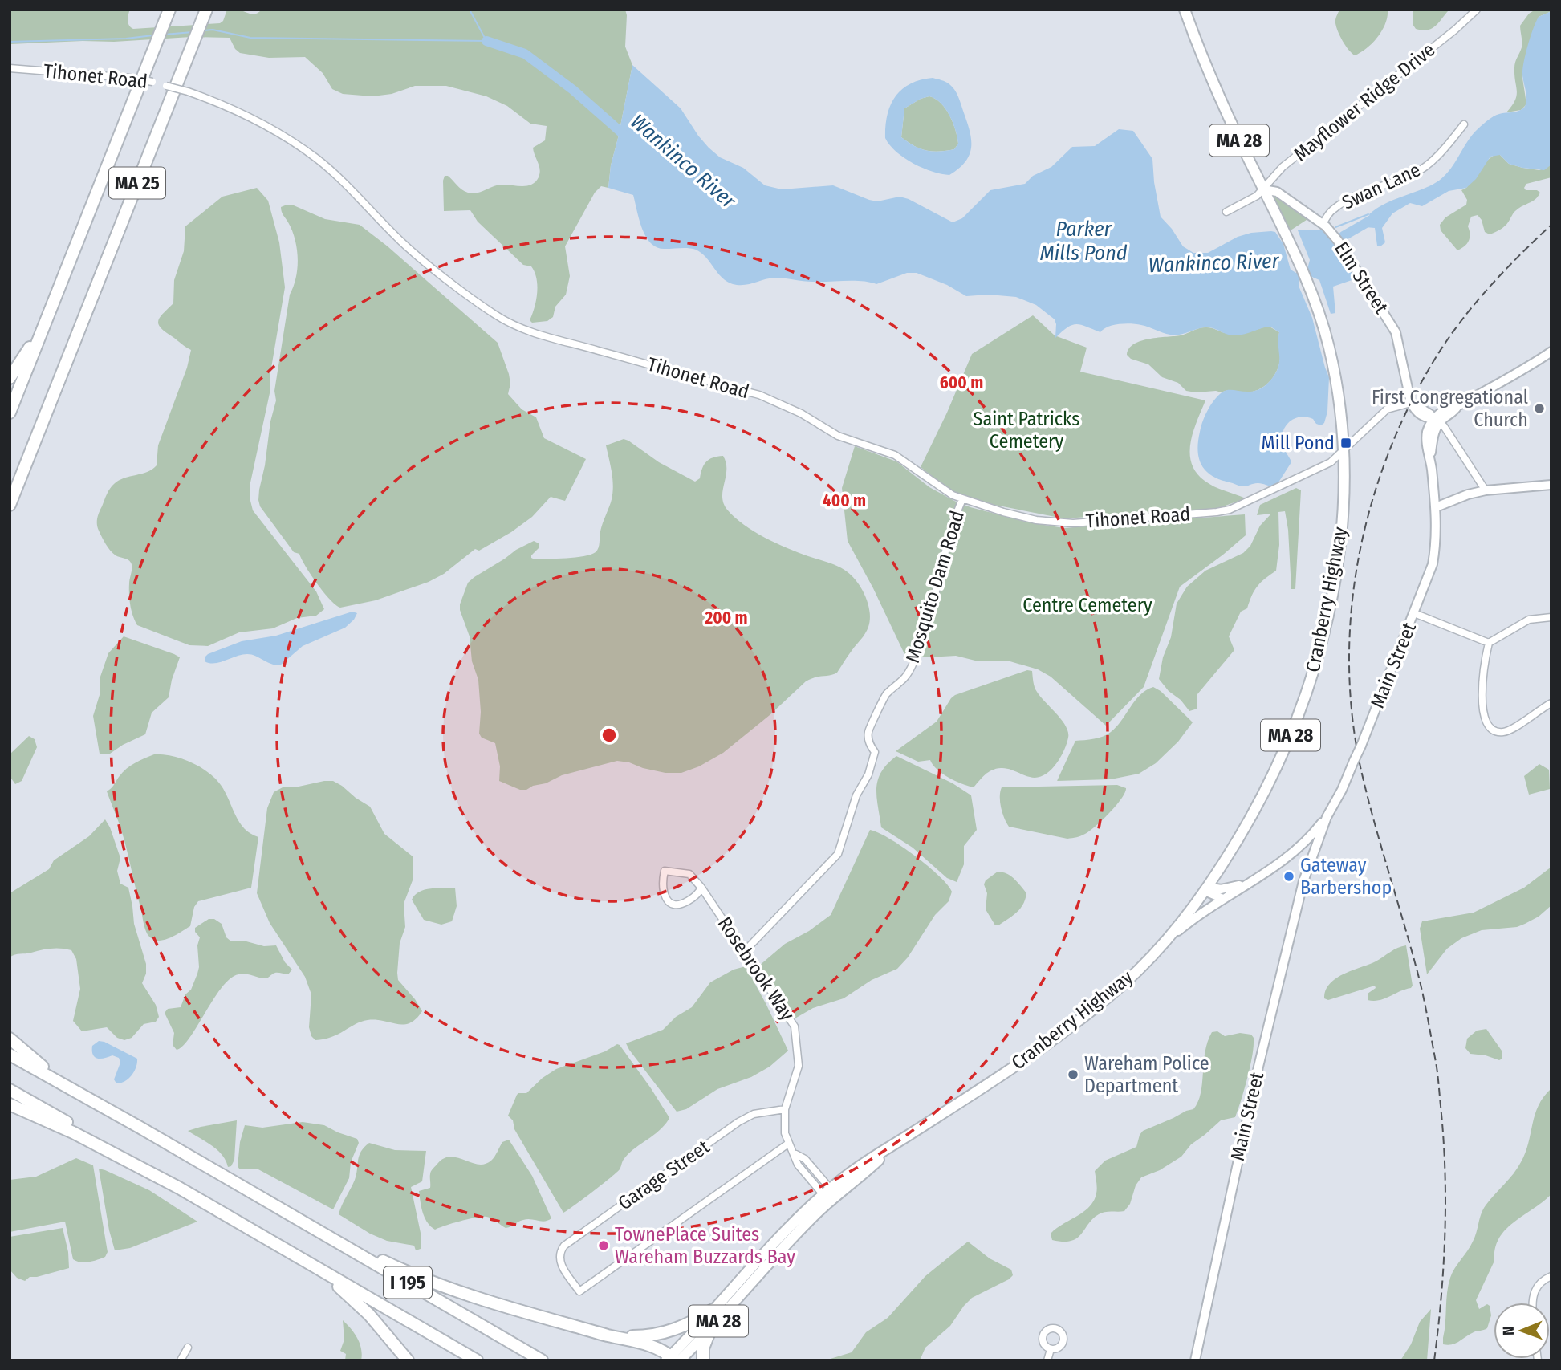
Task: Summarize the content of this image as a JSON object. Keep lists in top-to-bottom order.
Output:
{
  "streets": {
    "highway": ["MA 25", "I 195"],
    "main road": [
      "MA 28",
      "Elm Street",
      "Cranberry Highway",
      "Main Street"
    ],
    "street": [
      "Tihonet Road",
      "Mayflower Ridge Drive",
      "Swan Lane",
      "Mosquito Dam Road",
      "Rosebrook Way",
      "Garage Street"
    ]
  },
  "crossings": [
    ["Tihonet Road", "Elm Street"],
    ["Tihonet Road", "Mosquito Dam Road"],
    ["Tihonet Road", "Cranberry Highway"],
    ["Mayflower Ridge Drive", "Elm Street"],
    ["Mayflower Ridge Drive", "Cranberry Highway"],
    ["Swan Lane", "Elm Street"],
    ["Elm Street", "Cranberry Highway"],
    ["Mosquito Dam Road", "Rosebrook Way"],
    ["Cranberry Highway", "Rosebrook Way"],
    ["Rosebrook Way", "Garage Street"]
  ],
  "water": ["Wankinco River", "Parker Mills Pond"],
  "parks": ["Saint Patricks Cemetery", "Centre Cemetery"],
  "places": {
    "other": [
      "First Congregational Church",
      "Gateway Barbershop",
      "Wareham Police Department",
      "TownePlace Suites Wareham Buzzards Bay"
    ],
    "transit": ["Mill Pond"]
  },
  "north": "left",
  "rings": ["600 m", "400 m", "200 m"]
}
